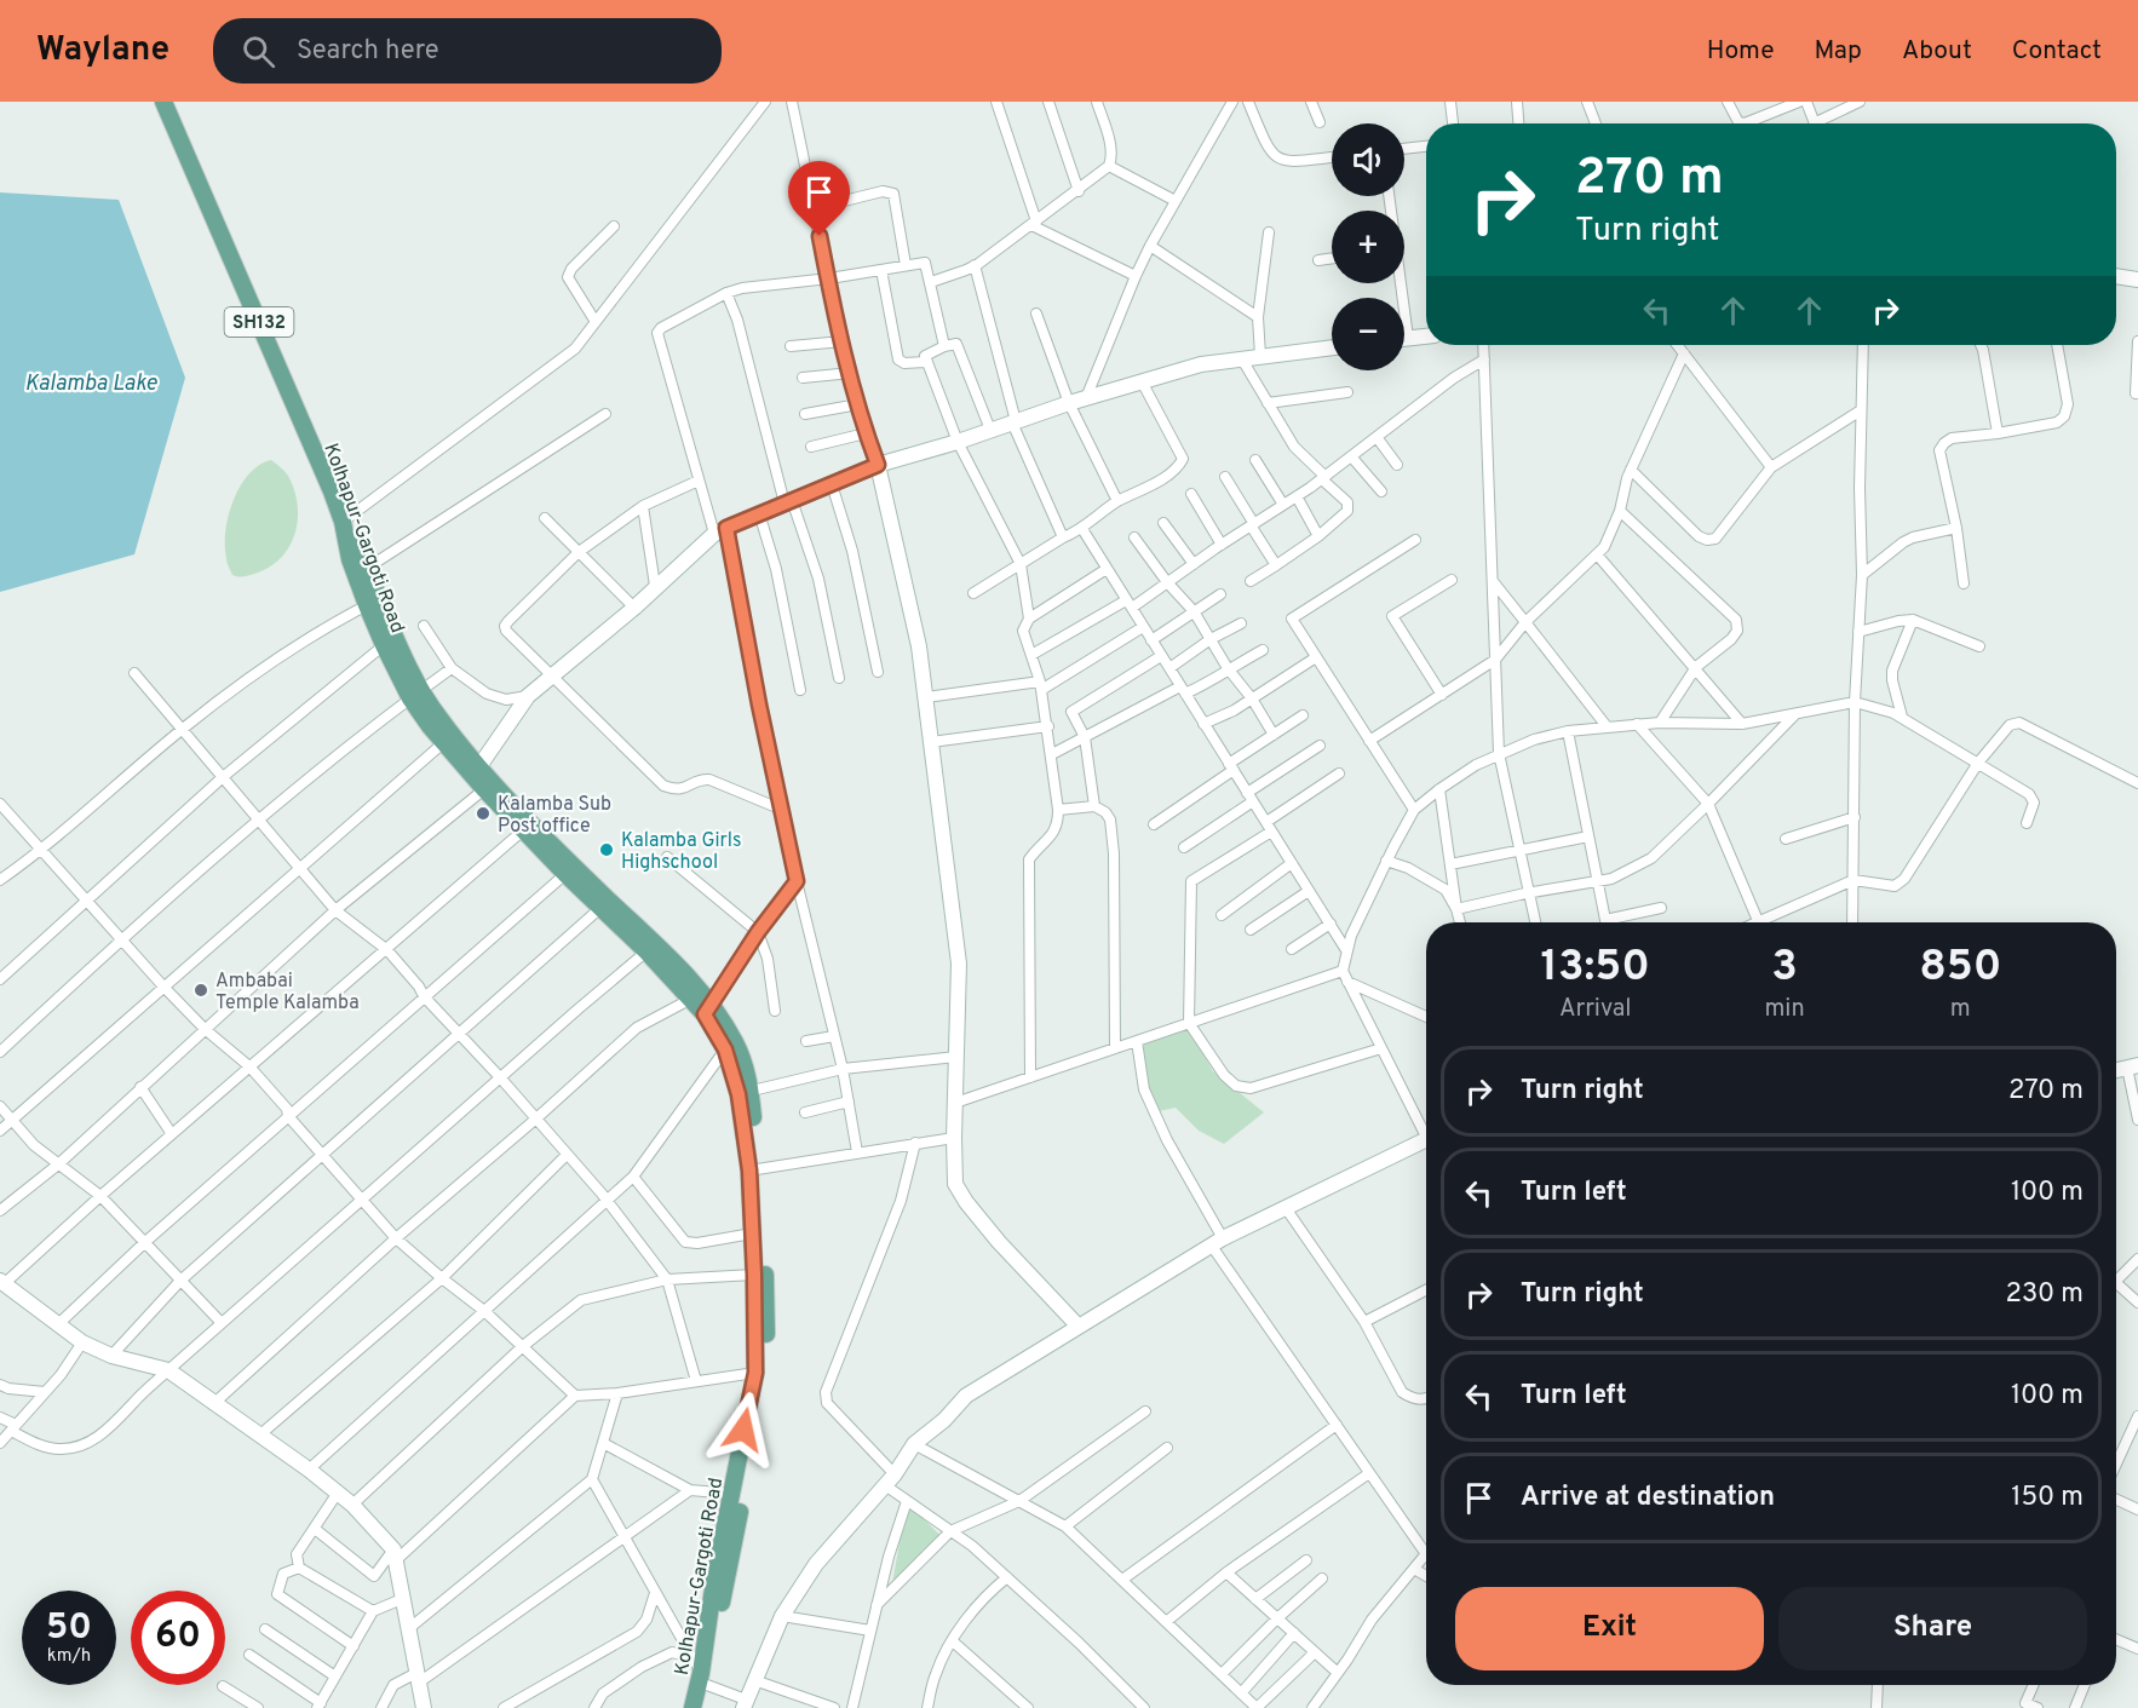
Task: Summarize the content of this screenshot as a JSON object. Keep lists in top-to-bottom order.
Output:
{
  "streets": {
    "main road": ["SH132", "Kolhapur-Gargoti Road"]
  },
  "water": ["Kalamba Lake"],
  "places": ["Kalamba Sub Post office", "Kalamba Girls Highschool", "Ambabai Temple Kalamba"],
  "page": {
    "header": "Waylane",
    "search": "Search here",
    "nav": [
      "Home",
      "Map",
      "About",
      "Contact"
    ],
    "map_buttons": ["+", "−"],
    "turn": ["270 m", "Turn right"],
    "eta": [
      "13:50",
      "Arrival",
      "3",
      "min",
      "850",
      "m"
    ],
    "list": [
      {
        "name": "Turn right",
        "value": "270 m"
      },
      {
        "name": "Turn left",
        "value": "100 m"
      },
      {
        "name": "Turn right",
        "value": "230 m"
      },
      {
        "name": "Turn left",
        "value": "100 m"
      },
      {
        "name": "Arrive at destination",
        "value": "150 m"
      }
    ],
    "buttons": ["Exit", "Share"],
    "speed": "50 km/h",
    "limit": "60"
  }
}
